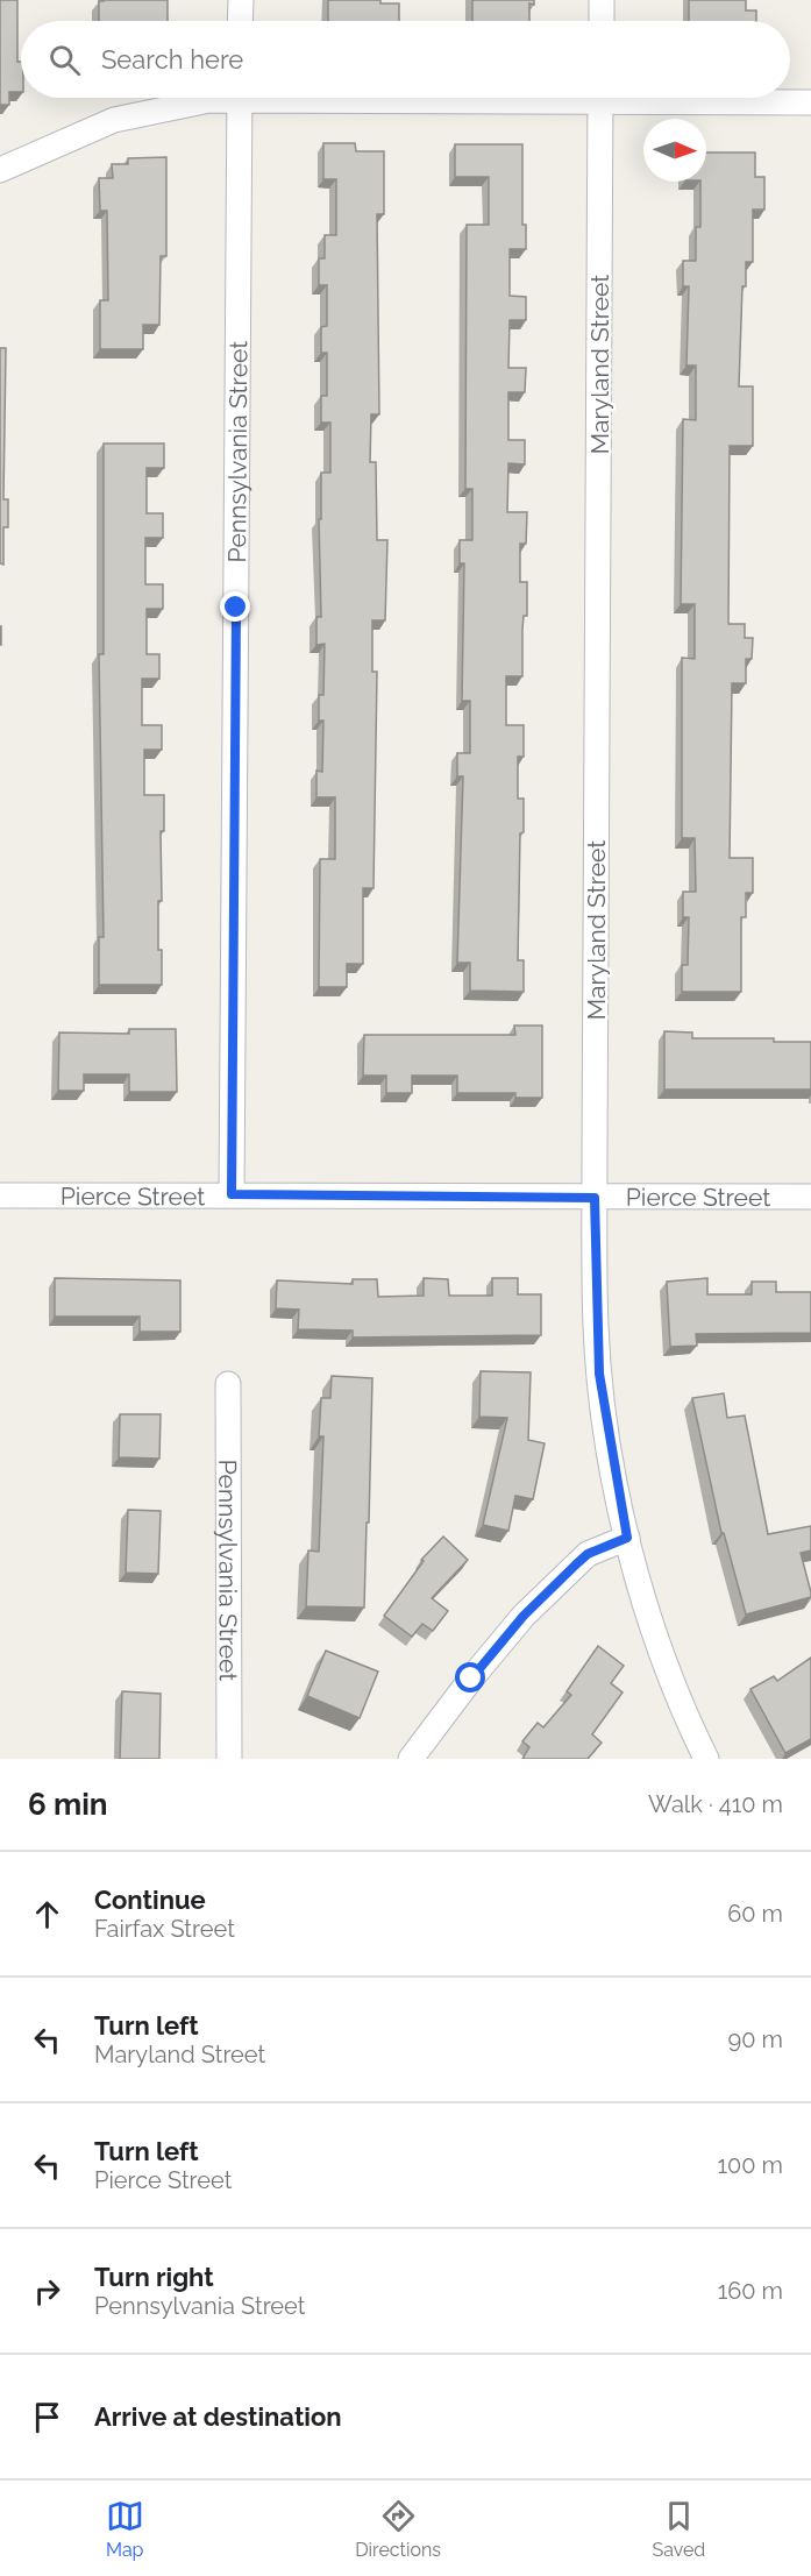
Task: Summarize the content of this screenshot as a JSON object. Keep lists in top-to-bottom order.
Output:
{
  "streets": {
    "street": ["Maryland Street", "Pennsylvania Street", "Pierce Street"]
  },
  "crossings": [
    ["Maryland Street", "Pierce Street"],
    ["Pennsylvania Street", "Pierce Street"]
  ],
  "north": "right",
  "page": {
    "search": "Search here",
    "heading": ["6 min", "Walk · 410 m"],
    "list": [
      ["Continue", "Fairfax Street", "60 m"],
      ["Turn left", "Maryland Street", "90 m"],
      ["Turn left", "Pierce Street", "100 m"],
      ["Turn right", "Pennsylvania Street", "160 m"],
      "Arrive at destination"
    ],
    "nav": ["Map", "Directions", "Saved"]
  }
}
